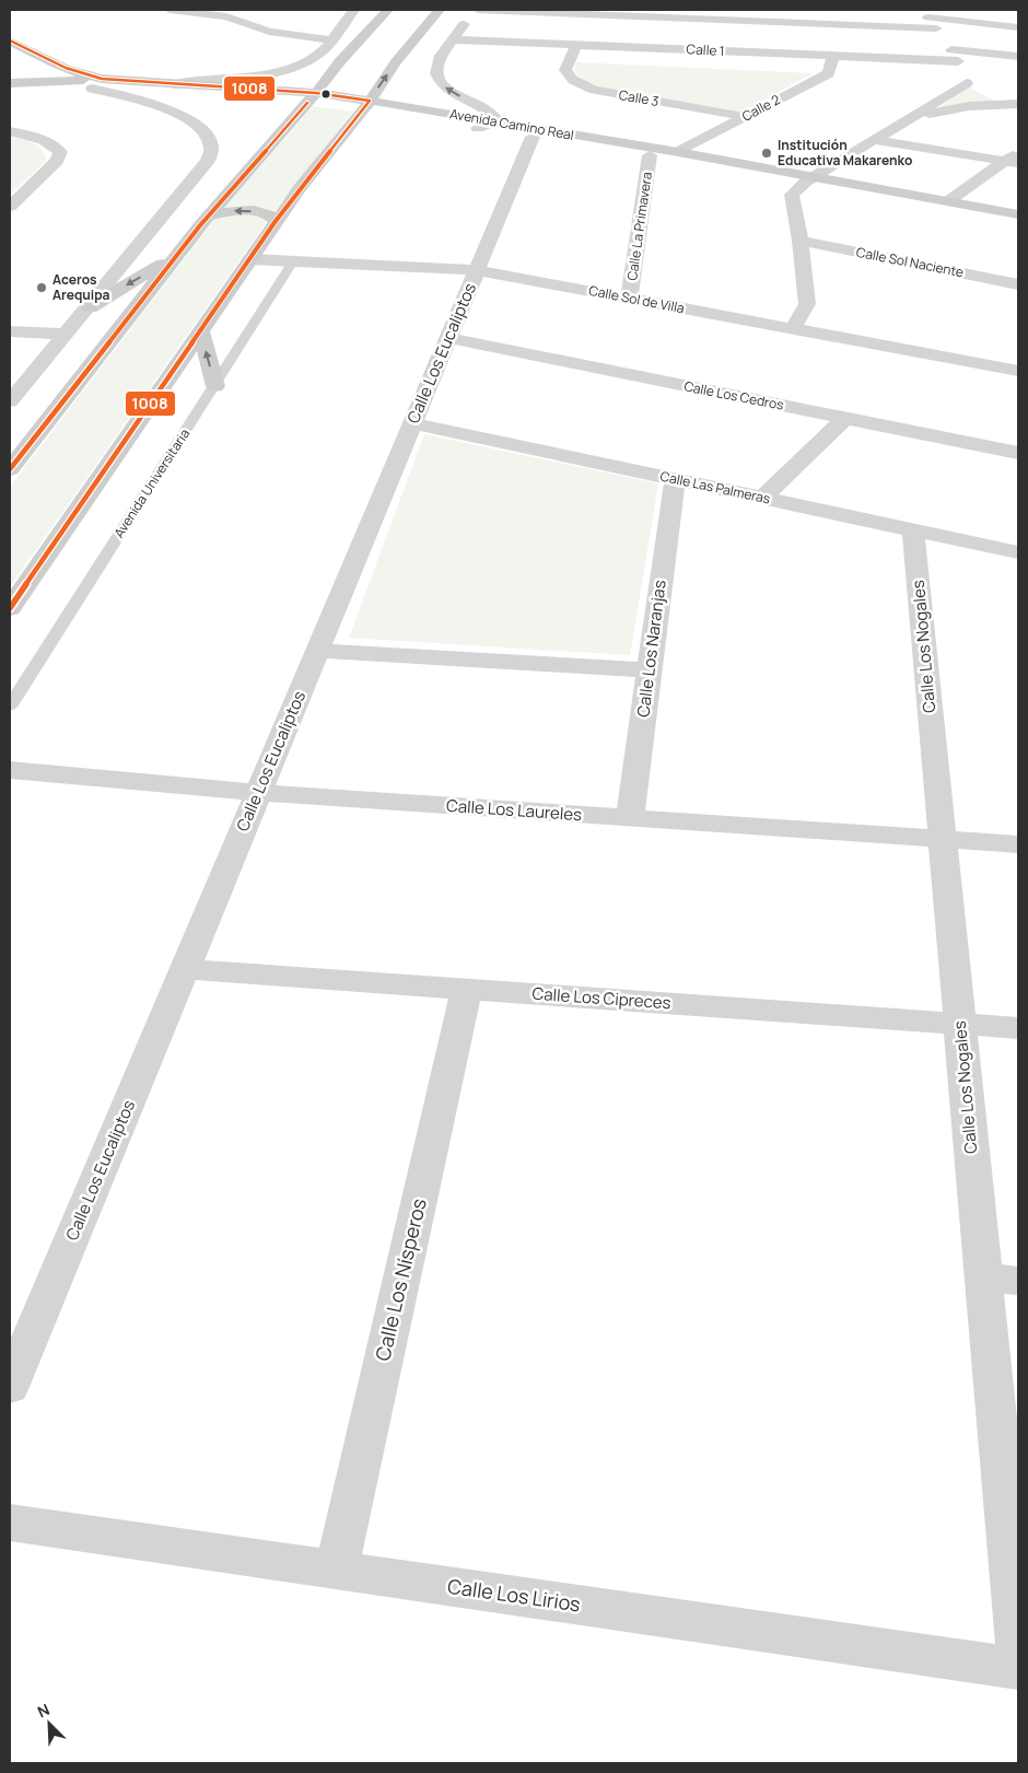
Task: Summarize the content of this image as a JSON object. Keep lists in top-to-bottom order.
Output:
{
  "streets": {
    "main road": ["Avenida Camino Real"],
    "street": [
      "Calle 1",
      "Calle 3",
      "Calle 2",
      "Calle La Primavera",
      "Calle Sol Naciente",
      "Calle Sol de Villa",
      "Calle Los Eucaliptos",
      "Calle Los Cedros",
      "Calle Las Palmeras",
      "Calle Los Nogales",
      "Calle Los Naranjas",
      "Calle Los Laureles",
      "Calle Los Cipreces",
      "Calle Los Nísperos",
      "Calle Los Lirios"
    ],
    "lane": ["Avenida Universitaria"]
  },
  "crossings": [
    ["Calle 1", "Calle 3"],
    ["Calle 1", "Calle 2"],
    ["Calle 3", "Calle 2"],
    ["Calle 2", "Avenida Camino Real"],
    ["Avenida Camino Real", "Calle La Primavera"],
    ["Avenida Camino Real", "Calle Los Eucaliptos"],
    ["Calle La Primavera", "Calle Sol de Villa"],
    ["Calle Sol de Villa", "Calle Los Eucaliptos"],
    ["Calle Sol de Villa", "Avenida Universitaria"],
    ["Calle Los Eucaliptos", "Calle Los Cedros"],
    ["Calle Los Eucaliptos", "Calle Las Palmeras"],
    ["Calle Los Eucaliptos", "Calle Los Laureles"],
    ["Calle Los Eucaliptos", "Calle Los Cipreces"],
    ["Calle Las Palmeras", "Calle Los Nogales"],
    ["Calle Las Palmeras", "Calle Los Naranjas"],
    ["Calle Los Nogales", "Calle Los Laureles"],
    ["Calle Los Nogales", "Calle Los Cipreces"],
    ["Calle Los Naranjas", "Calle Los Laureles"],
    ["Calle Los Cipreces", "Calle Los Nísperos"],
    ["Calle Los Nísperos", "Calle Los Lirios"]
  ],
  "places": ["Institución Educativa Makarenko", "Aceros Arequipa"],
  "lines": ["transit line 1008"],
  "north": "top left"
}
